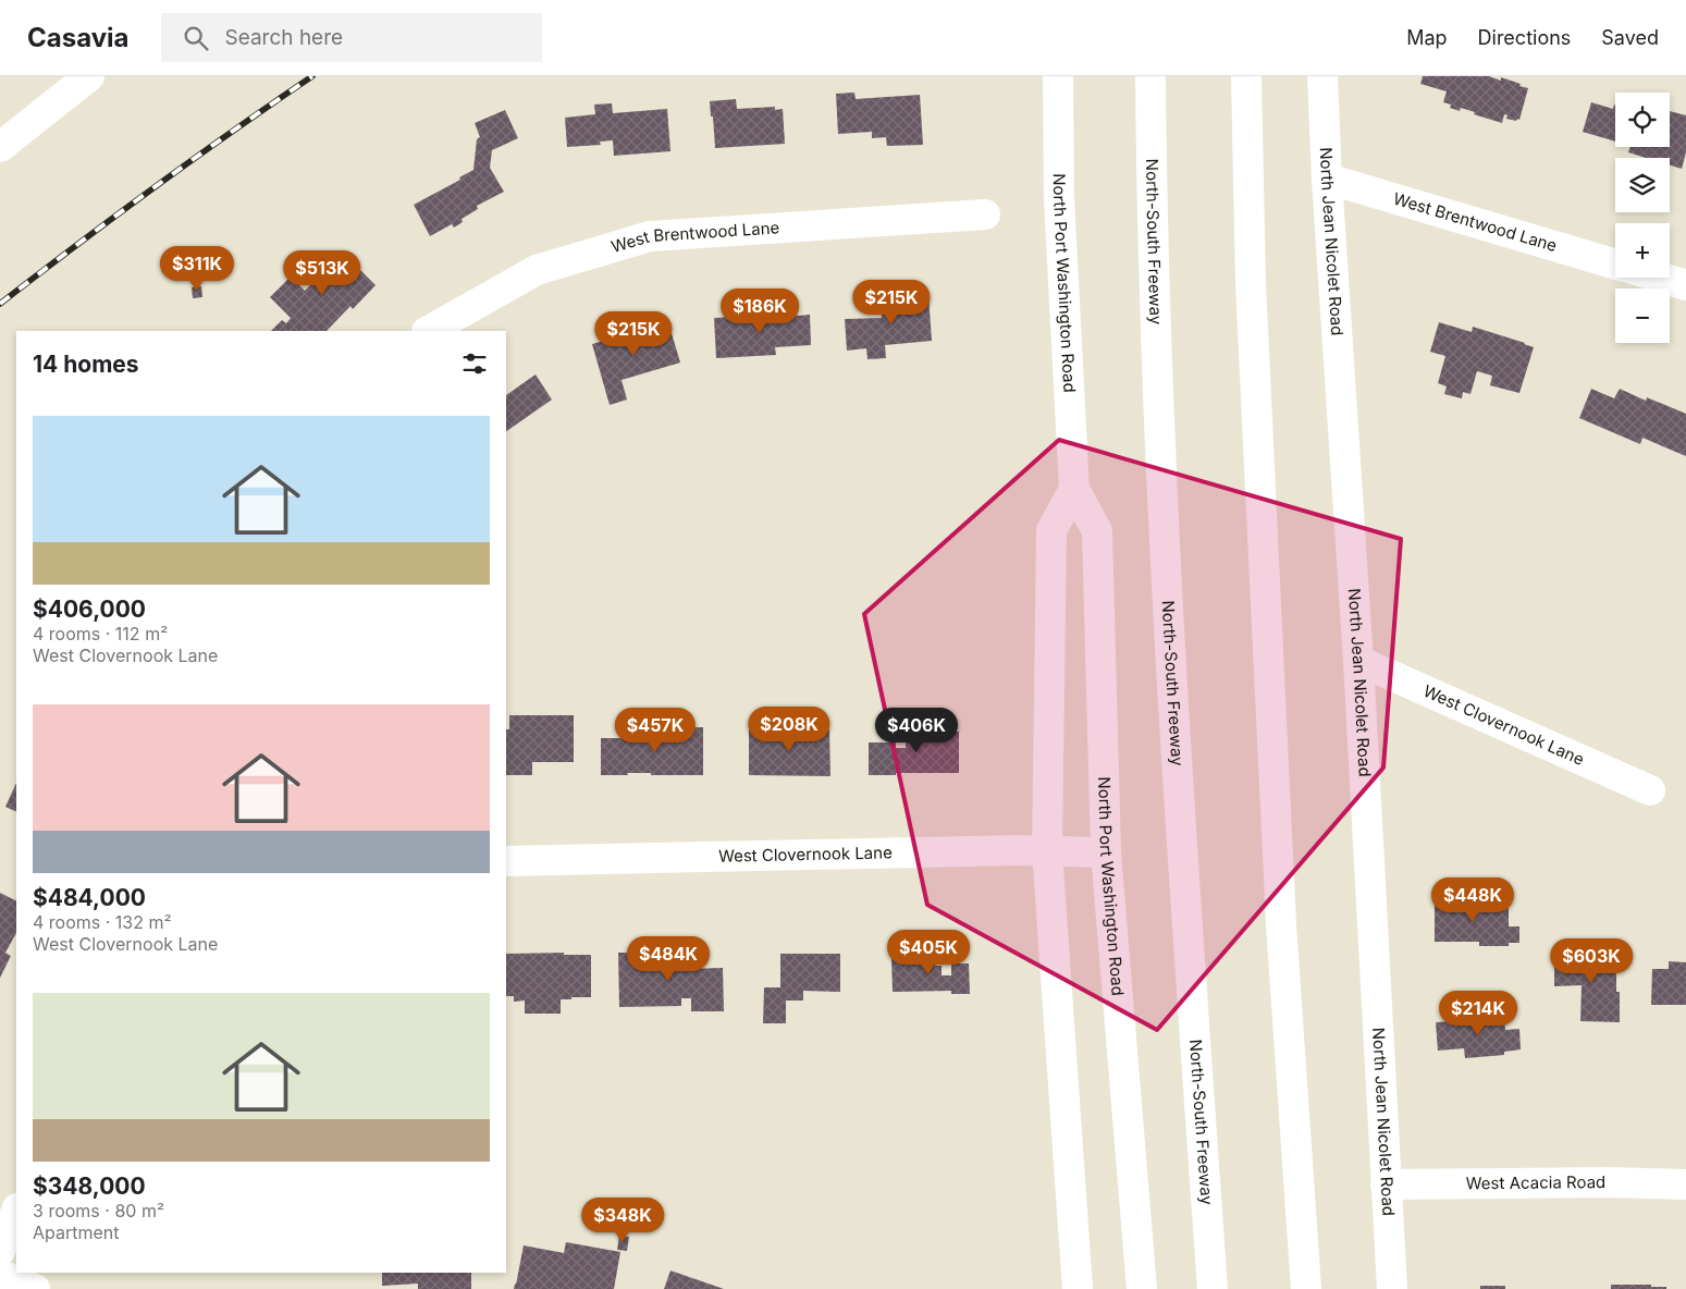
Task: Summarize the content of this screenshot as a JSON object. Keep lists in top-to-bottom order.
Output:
{
  "streets": {
    "main road": [
      "West Brentwood Lane",
      "North-South Freeway",
      "North Jean Nicolet Road",
      "North Port Washington Road",
      "West Clovernook Lane",
      "West Acacia Road"
    ]
  },
  "crossings": [
    ["West Brentwood Lane", "North Jean Nicolet Road"],
    ["North Jean Nicolet Road", "West Clovernook Lane"],
    ["North Jean Nicolet Road", "West Acacia Road"],
    ["North Port Washington Road", "West Clovernook Lane"]
  ],
  "page": {
    "header": "Casavia",
    "search": "Search here",
    "nav": ["Map", "Directions", "Saved"],
    "map_buttons": ["+", "−"],
    "price": [
      "$311K",
      "$513K",
      "$215K",
      "$186K",
      "$215K",
      "$208K",
      "$457K",
      "$406K",
      "$448K",
      "$405K",
      "$484K",
      "$603K",
      "$214K",
      "$348K"
    ],
    "heading": "14 homes",
    "list": [
      {
        "name": "$406,000",
        "note": "4 rooms · 112 m² · West Clovernook Lane"
      },
      {
        "name": "$484,000",
        "note": "4 rooms · 132 m² · West Clovernook Lane"
      },
      {
        "name": "$348,000",
        "note": "3 rooms · 80 m² · Apartment"
      }
    ]
  }
}
